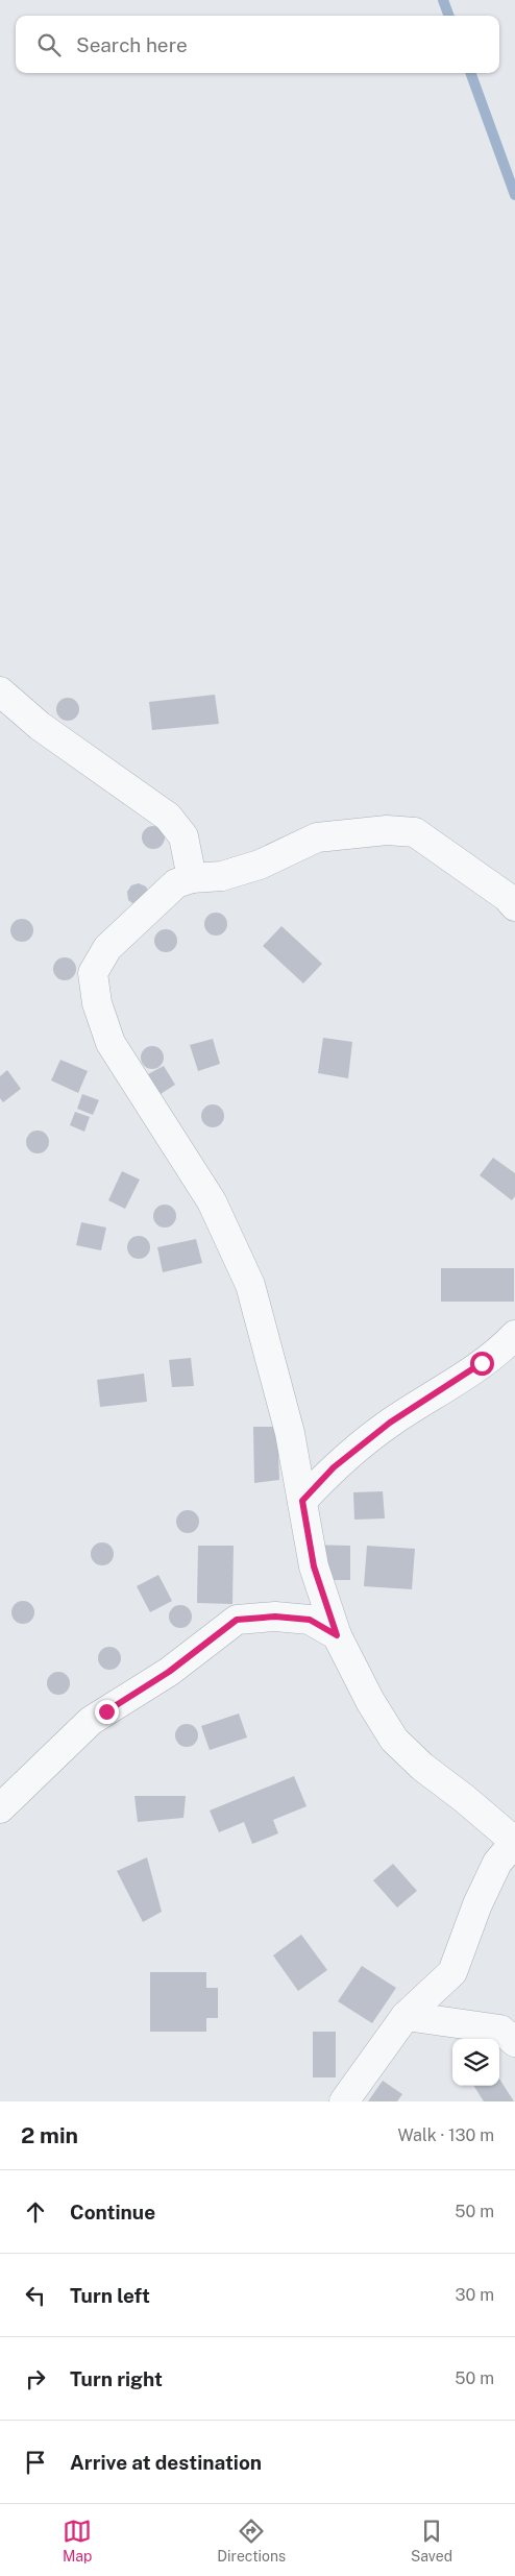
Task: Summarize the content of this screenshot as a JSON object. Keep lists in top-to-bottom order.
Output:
{
  "page": {
    "search": "Search here",
    "heading": ["2 min", "Walk · 130 m"],
    "list": [
      ["Continue", "50 m"],
      ["Turn left", "30 m"],
      ["Turn right", "50 m"],
      "Arrive at destination"
    ],
    "nav": ["Map", "Directions", "Saved"]
  }
}
